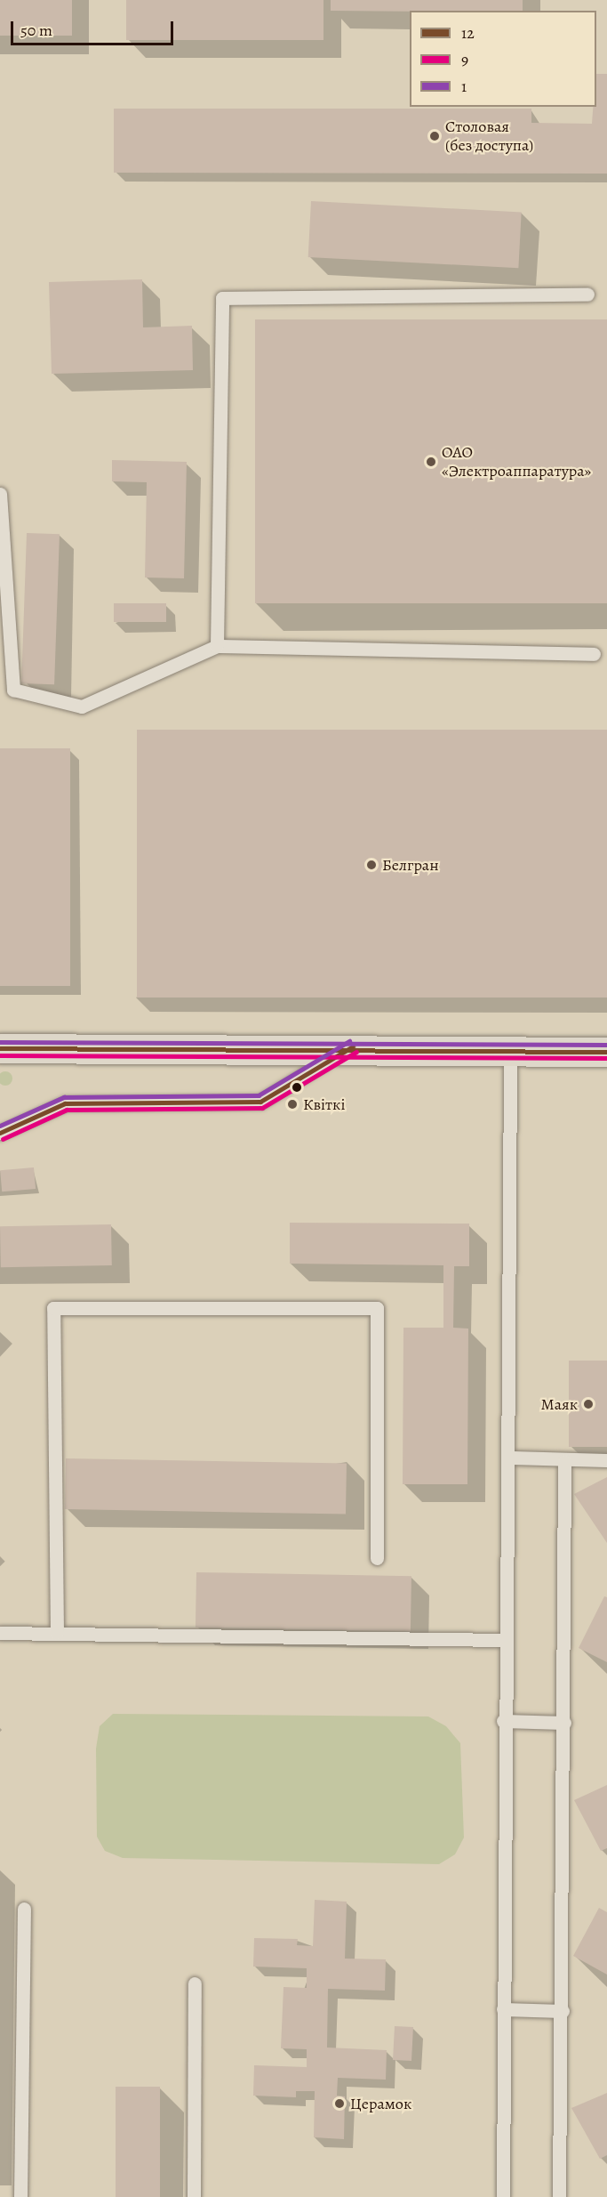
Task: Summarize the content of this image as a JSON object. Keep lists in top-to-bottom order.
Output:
{
  "places": [
    "Столовая (без доступа)",
    "ОАО «Электроаппаратура»",
    "Белгран",
    "Квіткі",
    "Маяк",
    "Церамок"
  ],
  "lines": ["transit line 1", "transit line 12", "transit line 9"],
  "legend": ["12", "9", "1"],
  "scale_bar": "50 m"
}
